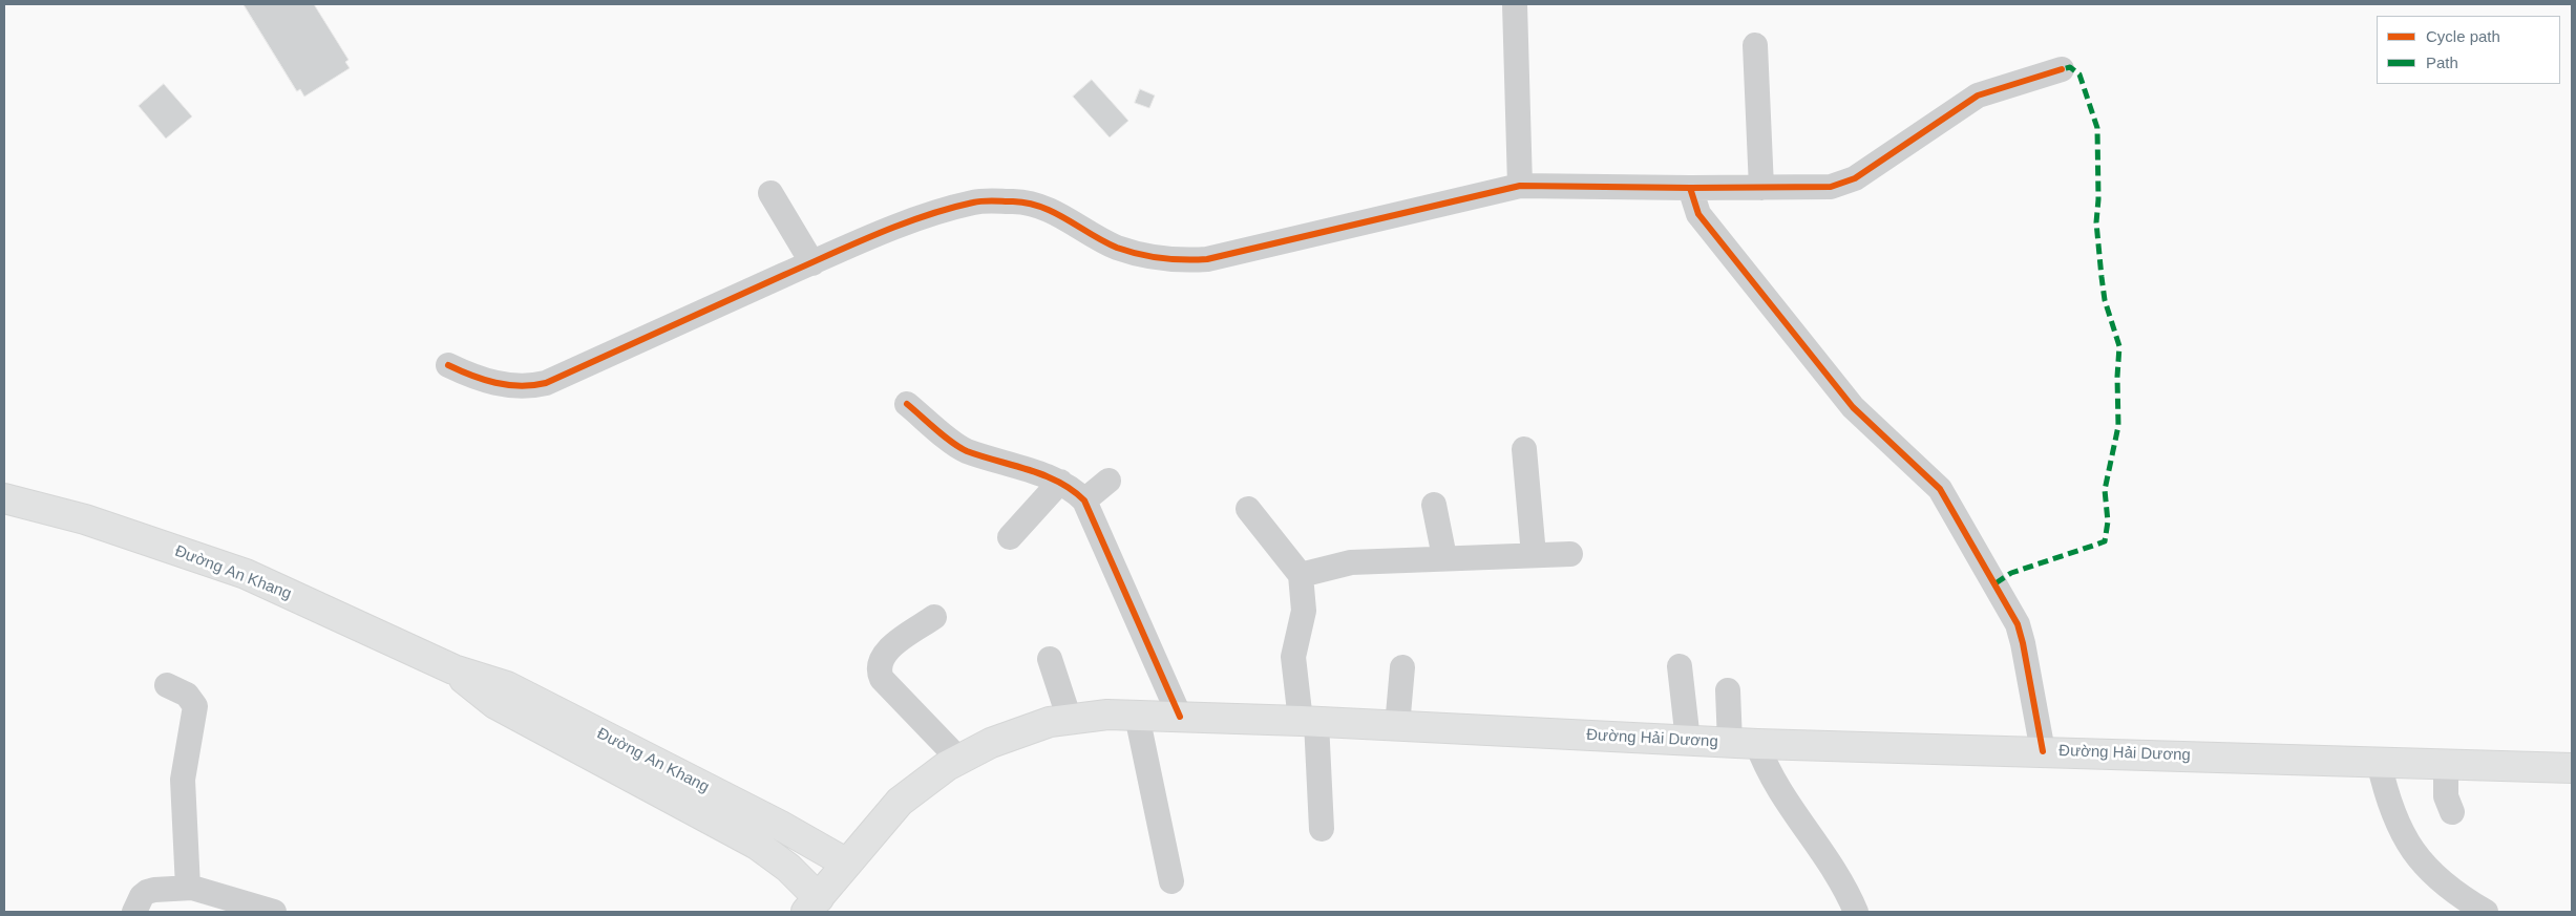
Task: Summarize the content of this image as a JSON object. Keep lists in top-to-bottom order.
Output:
{
  "streets": {
    "highway": ["Đường An Khang", "Đường Hải Dương"]
  },
  "crossings": [
    ["Đường An Khang", "Đường Hải Dương"]
  ],
  "legend": ["Cycle path", "Path"]
}
